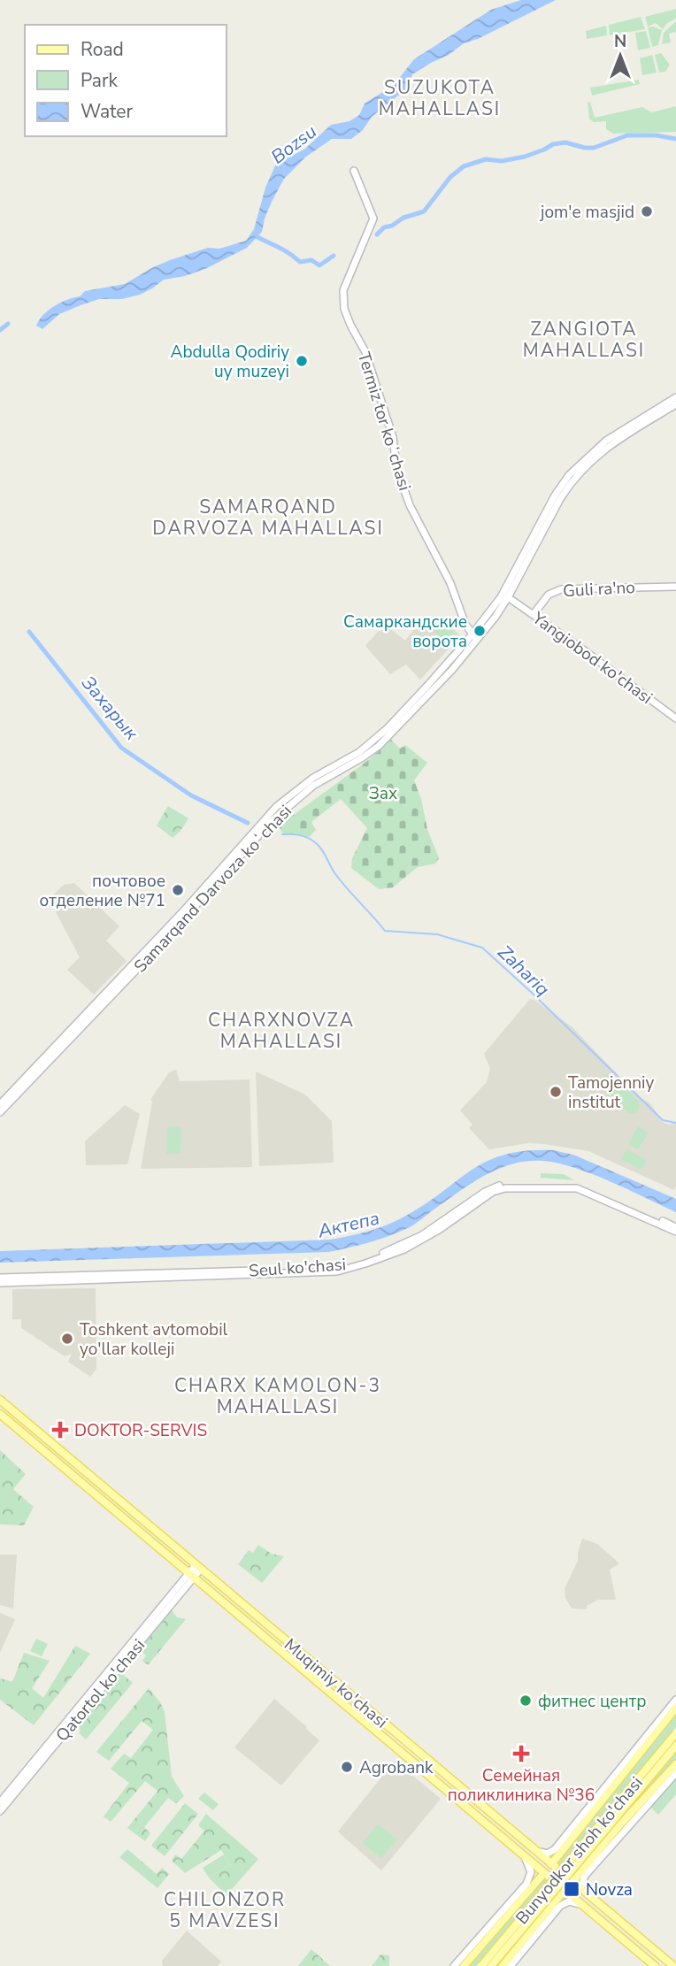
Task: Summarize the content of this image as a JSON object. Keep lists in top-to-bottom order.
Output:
{
  "streets": {
    "main road": [
      "Termiz tor koʻchasi",
      "Guli ra'no",
      "Yangiobod ko'chasi",
      "Samarqand Darvoza koʻchasi",
      "Seul ko'chasi",
      "Muqimiy ko'chasi",
      "Qatortol ko'chasi",
      "Bunyodkor shoh ko'chasi"
    ]
  },
  "crossings": [
    ["Termiz tor koʻchasi", "Samarqand Darvoza koʻchasi"],
    ["Guli ra'no", "Yangiobod ko'chasi"],
    ["Yangiobod ko'chasi", "Samarqand Darvoza koʻchasi"],
    ["Muqimiy ko'chasi", "Qatortol ko'chasi"]
  ],
  "districts": [
    "SUZUKOTA MAHALLASI",
    "ZANGIOTA MAHALLASI",
    "SAMARQAND DARVOZA MAHALLASI",
    "CHARXNOVZA MAHALLASI",
    "CHARX KAMOLON-3 MAHALLASI",
    "CHILONZOR 5 MAVZESI"
  ],
  "water": [
    "Bozsu",
    "Захарык",
    "Zahariq",
    "Актепа"
  ],
  "parks": ["Зах"],
  "places": {
    "other": [
      "jom'e masjid",
      "Abdulla Qodiriy uy muzeyi",
      "Самаркандские ворота",
      "почтовое отделение №71",
      "Tamojenniy institut",
      "Toshkent avtomobil yo'llar kolleji",
      "фитнес центр",
      "Agrobank"
    ],
    "health": ["DOKTOR-SERVIS", "Семейная поликлиника №36"],
    "transit": ["Novza"]
  },
  "legend": ["Road", "Park", "Water"],
  "north": "top"
}
